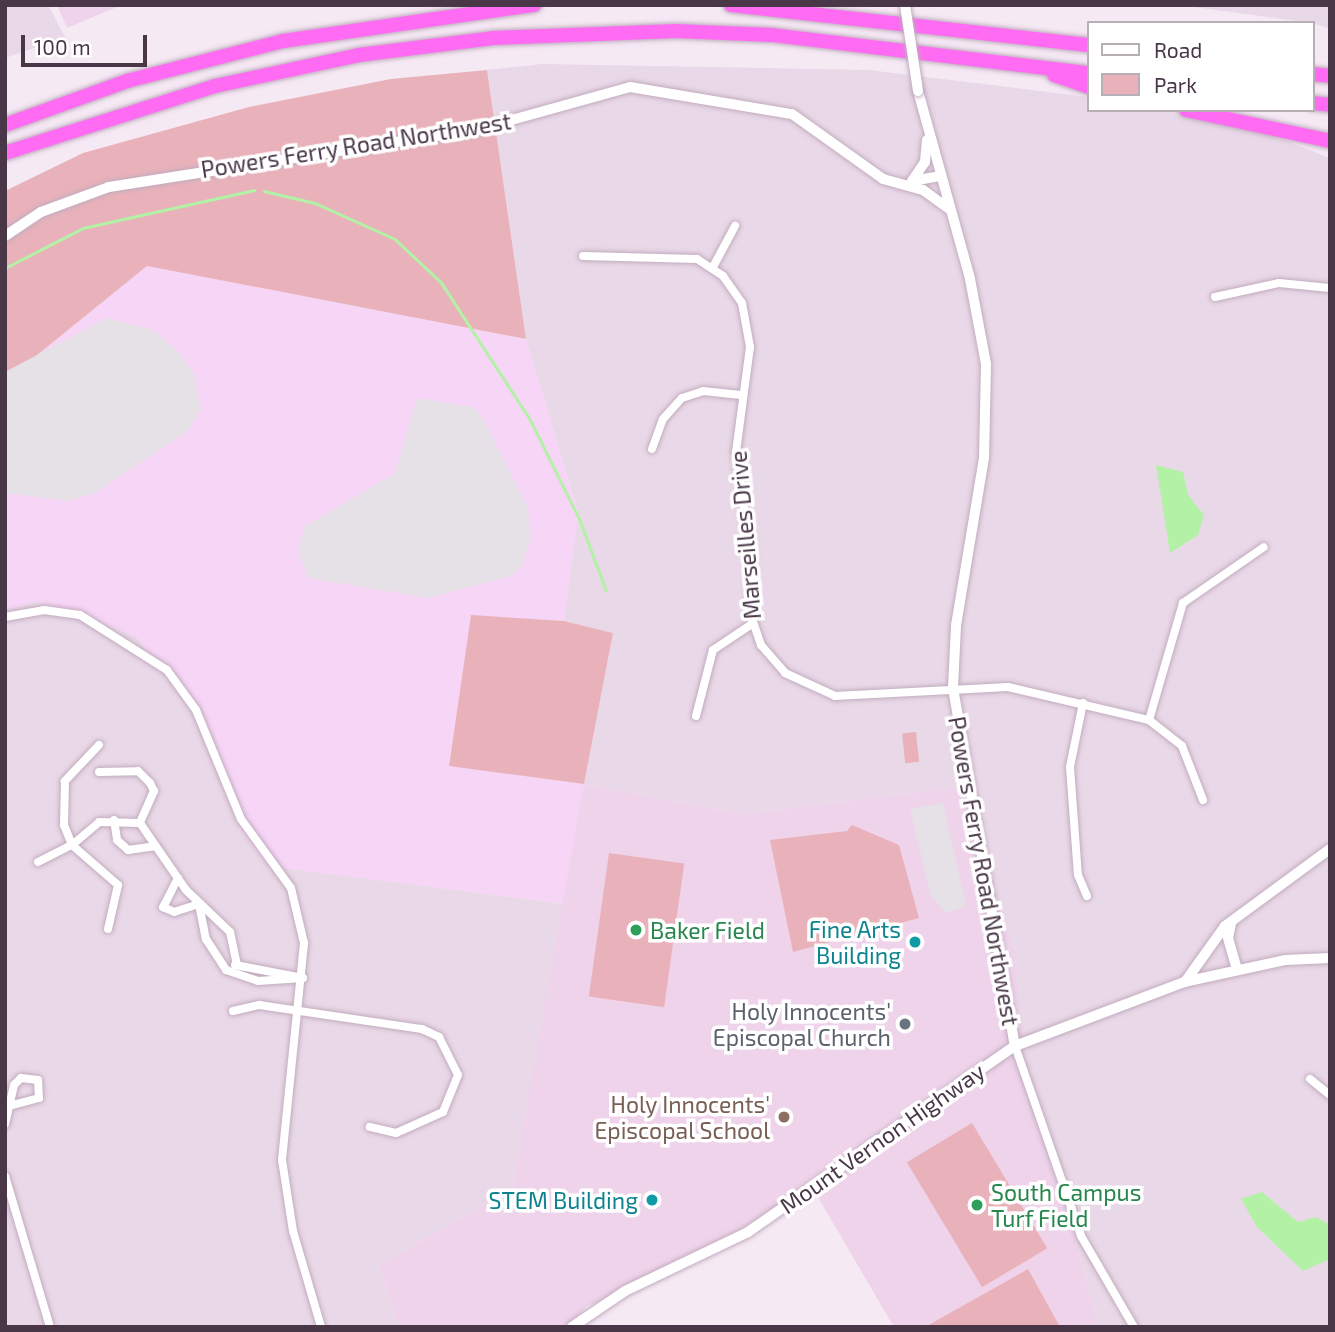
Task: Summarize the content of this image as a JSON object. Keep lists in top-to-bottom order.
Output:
{
  "streets": {
    "street": ["Powers Ferry Road Northwest", "Marseilles Drive", "Mount Vernon Highway"]
  },
  "crossings": [
    ["Powers Ferry Road Northwest", "Marseilles Drive"],
    ["Powers Ferry Road Northwest", "Mount Vernon Highway"]
  ],
  "places": [
    "Baker Field",
    "Fine Arts Building",
    "Holy Innocents' Episcopal Church",
    "Holy Innocents' Episcopal School",
    "STEM Building",
    "South Campus Turf Field"
  ],
  "legend": ["Road", "Park"],
  "scale_bar": "100 m"
}
